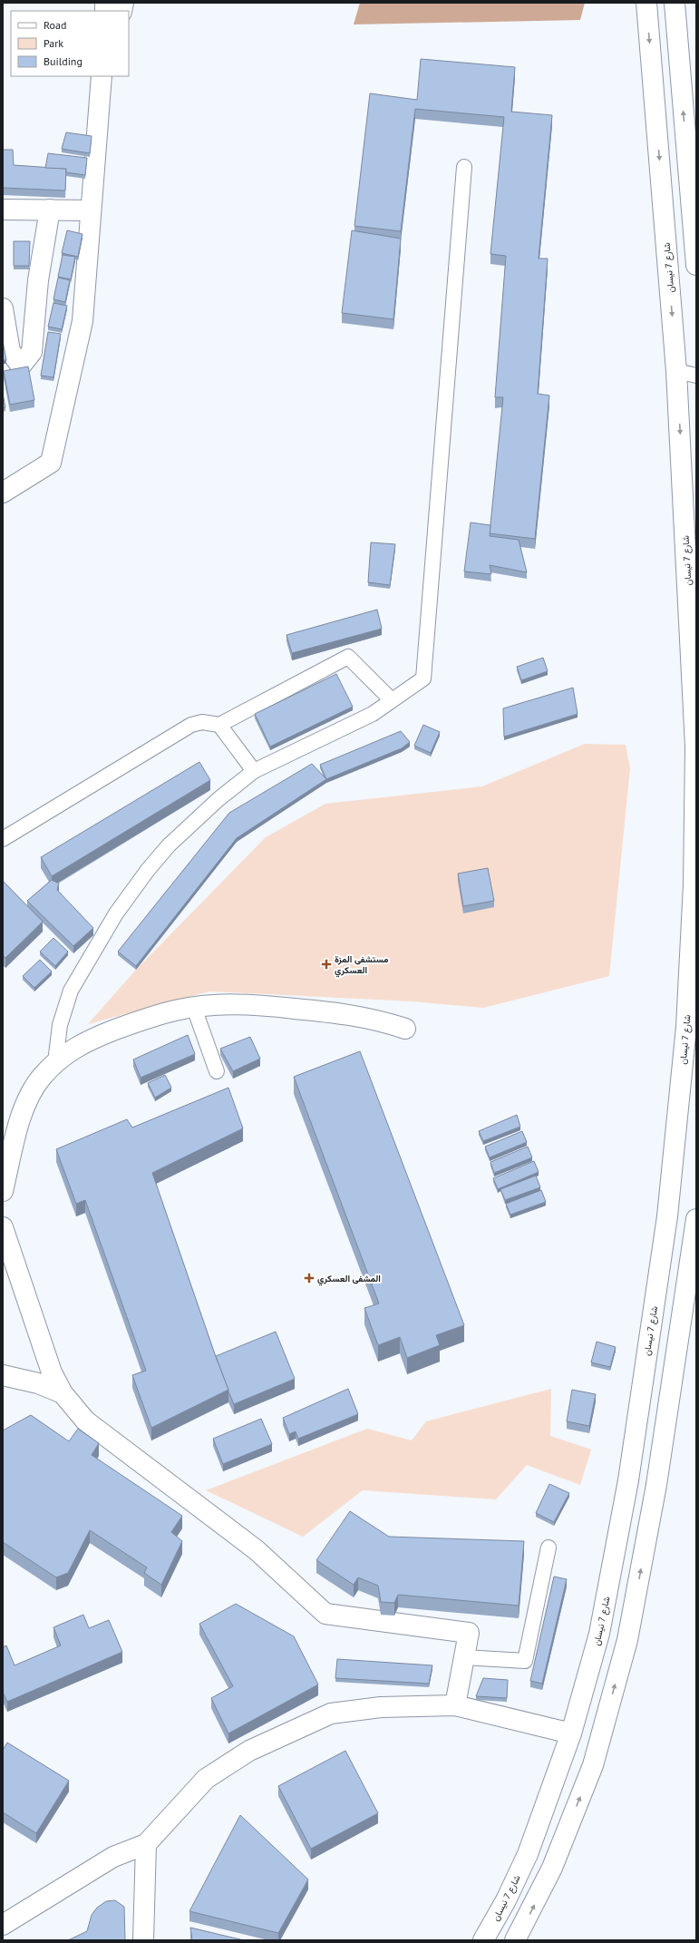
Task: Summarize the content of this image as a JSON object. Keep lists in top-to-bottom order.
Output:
{
  "streets": {
    "main road": ["شارع 7 نيسان"]
  },
  "places": {
    "health": ["مستشفى المزة العسكري", "المشفى العسكري"]
  },
  "legend": ["Road", "Park", "Building"]
}
